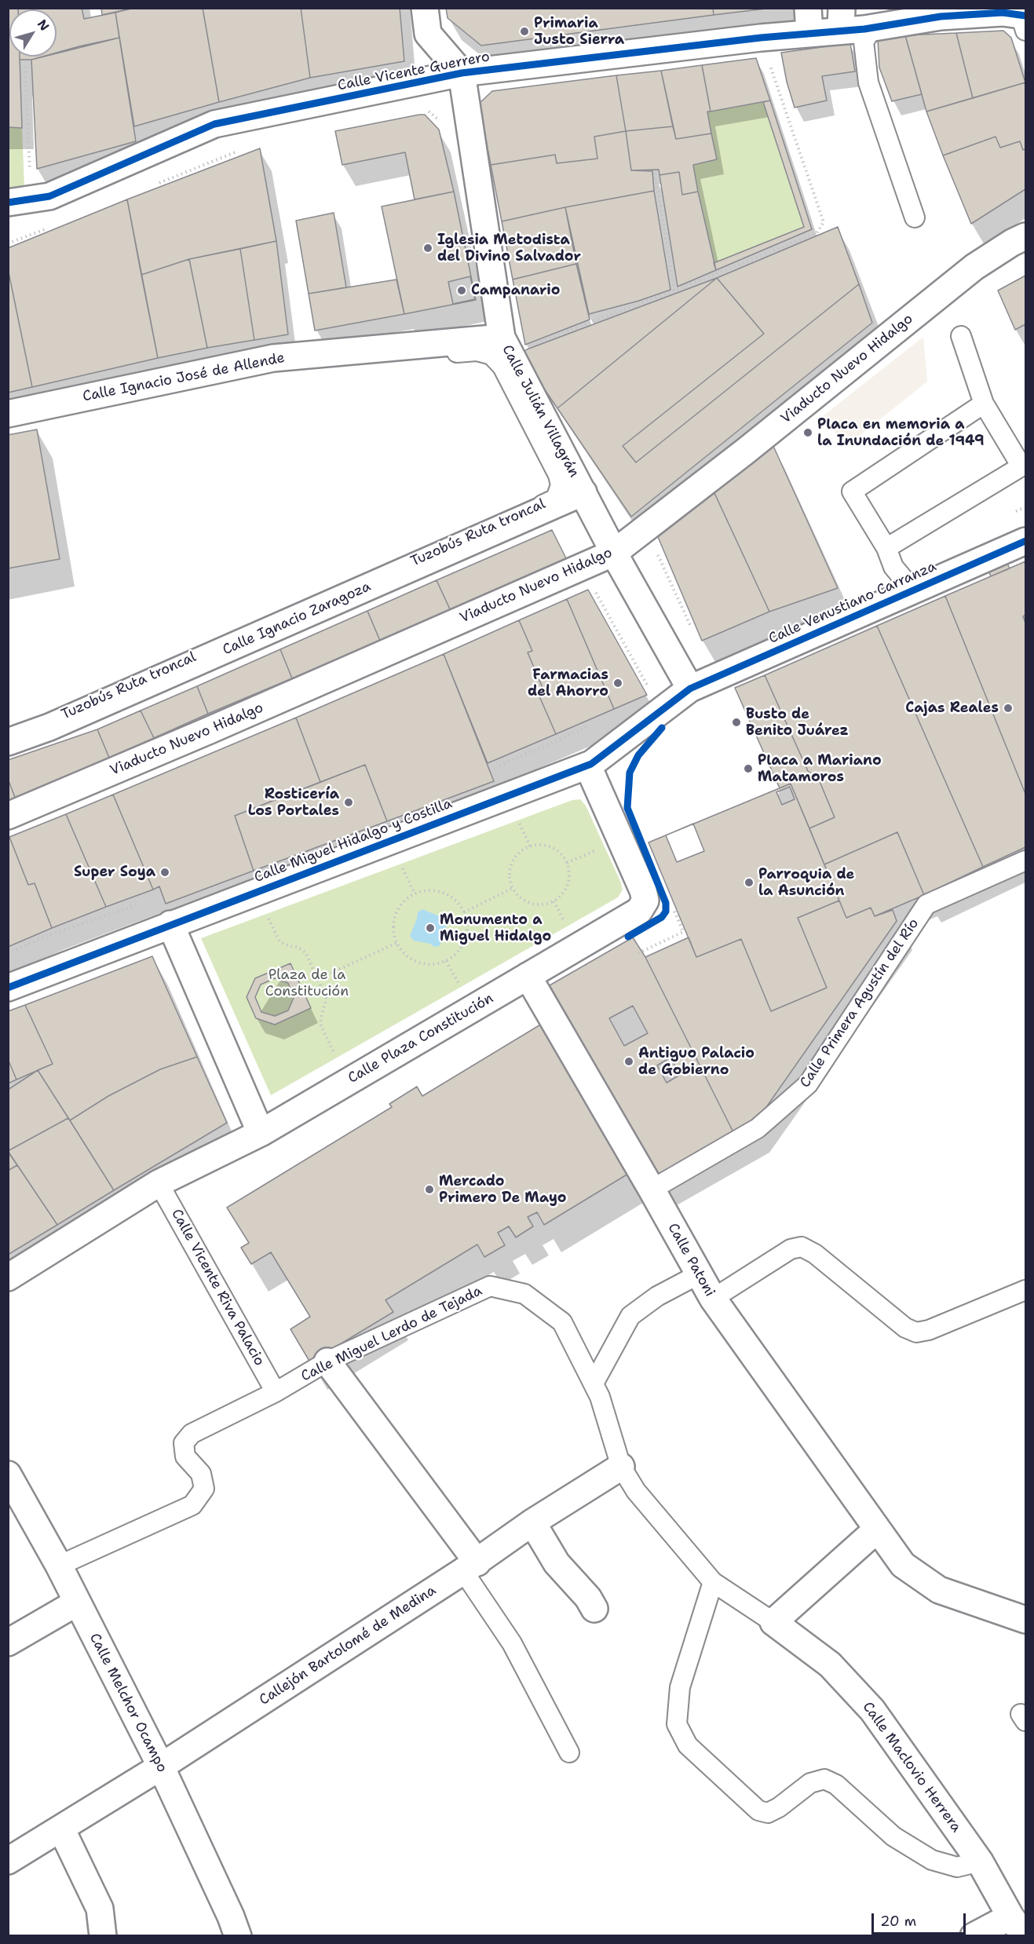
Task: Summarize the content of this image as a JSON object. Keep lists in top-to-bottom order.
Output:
{
  "streets": {
    "street": [
      "Calle Vicente Guerrero",
      "Viaducto Nuevo Hidalgo",
      "Calle Ignacio José de Allende",
      "Calle Julián Villagrán",
      "Calle Venustiano Carranza",
      "Calle Ignacio Zaragoza",
      "Calle Miguel Hidalgo y Costilla",
      "Calle Plaza Constitución",
      "Calle Patoni",
      "Callejón Bartolomé de Medina",
      "Calle Melchor Ocampo",
      "Calle Maclovio Herrera"
    ],
    "lane": [
      "Tuzobús Ruta troncal",
      "Calle Primera Agustín del Río",
      "Calle Vicente Riva Palacio",
      "Calle Miguel Lerdo de Tejada"
    ]
  },
  "crossings": [
    ["Calle Vicente Guerrero", "Calle Julián Villagrán"],
    ["Viaducto Nuevo Hidalgo", "Calle Julián Villagrán"],
    ["Calle Ignacio José de Allende", "Calle Julián Villagrán"],
    ["Calle Julián Villagrán", "Calle Venustiano Carranza"],
    ["Calle Julián Villagrán", "Calle Ignacio Zaragoza"],
    ["Calle Julián Villagrán", "Calle Miguel Hidalgo y Costilla"],
    ["Calle Venustiano Carranza", "Calle Miguel Hidalgo y Costilla"],
    ["Calle Miguel Hidalgo y Costilla", "Calle Plaza Constitución"],
    ["Calle Primera Agustín del Río", "Calle Patoni"],
    ["Calle Plaza Constitución", "Calle Patoni"],
    ["Calle Plaza Constitución", "Calle Vicente Riva Palacio"],
    ["Calle Vicente Riva Palacio", "Calle Miguel Lerdo de Tejada"],
    ["Calle Miguel Lerdo de Tejada", "Callejón Bartolomé de Medina"],
    ["Calle Miguel Lerdo de Tejada", "Calle Melchor Ocampo"],
    ["Calle Miguel Lerdo de Tejada", "Calle Maclovio Herrera"],
    ["Callejón Bartolomé de Medina", "Calle Melchor Ocampo"]
  ],
  "parks": ["Plaza de la Constitución"],
  "places": [
    "Primaria Justo Sierra",
    "Iglesia Metodista del Divino Salvador",
    "Campanario",
    "Placa en memoria a la Inundación de 1949",
    "Farmacias del Ahorro",
    "Cajas Reales",
    "Busto de Benito Juárez",
    "Placa a Mariano Matamoros",
    "Rosticería Los Portales",
    "Super Soya",
    "Parroquia de la Asunción",
    "Monumento a Miguel Hidalgo",
    "Antiguo Palacio de Gobierno",
    "Mercado Primero De Mayo"
  ],
  "scale_bar": "20 m",
  "north": "top right"
}
